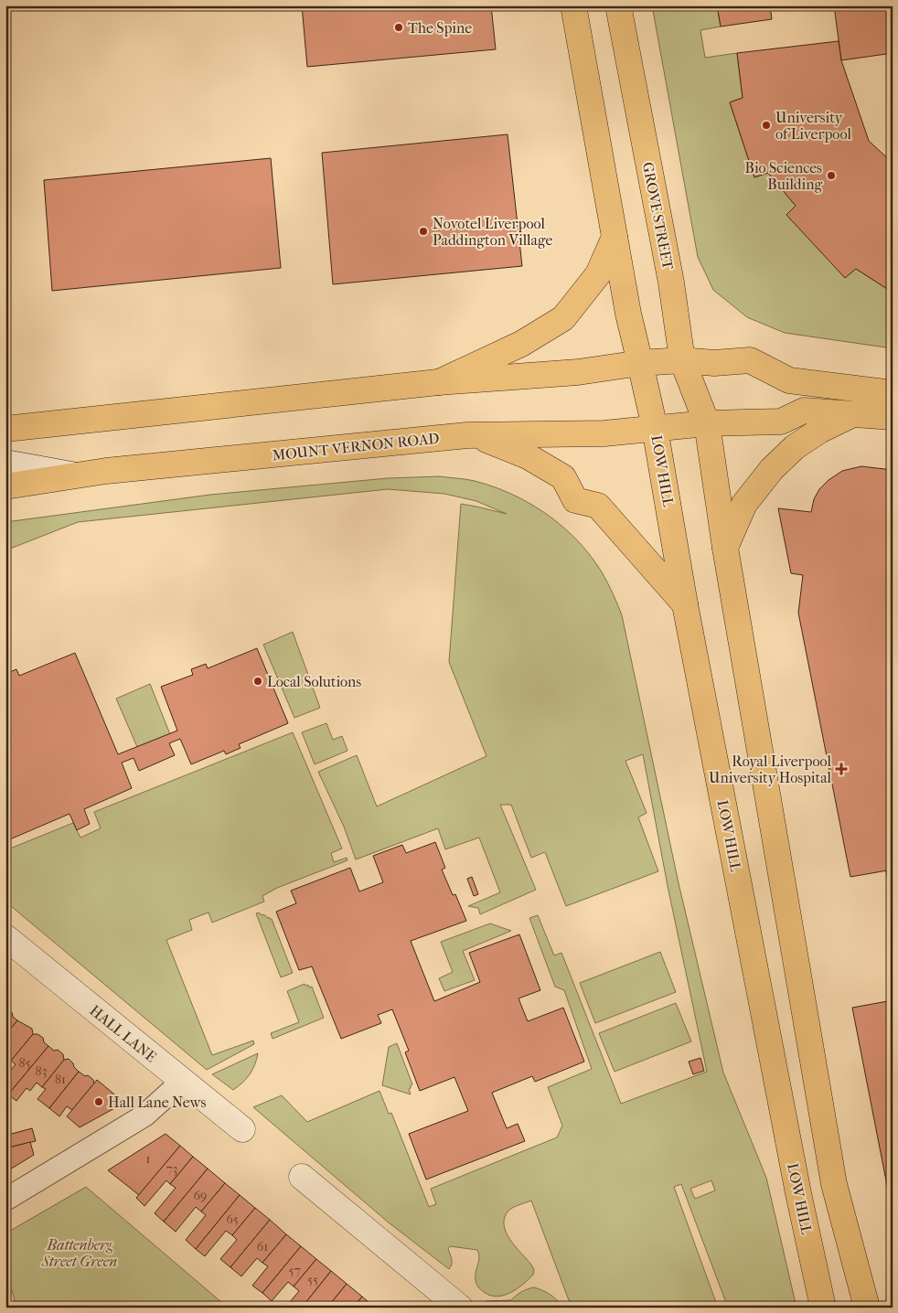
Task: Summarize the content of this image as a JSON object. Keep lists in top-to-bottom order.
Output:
{
  "streets": {
    "main road": ["GROVE STREET", "MOUNT VERNON ROAD", "LOW HILL"],
    "street": ["HALL LANE"]
  },
  "crossings": [
    ["GROVE STREET", "MOUNT VERNON ROAD"],
    ["MOUNT VERNON ROAD", "LOW HILL"]
  ],
  "parks": ["Battenberg Street Green"],
  "places": {
    "other": [
      "The Spine",
      "University of Liverpool",
      "Bio Sciences Building",
      "Novotel Liverpool Paddington Village",
      "Local Solutions",
      "Hall Lane News"
    ],
    "health": ["Royal Liverpool University Hospital"]
  },
  "house_numbers": [
    "85",
    "83",
    "81",
    "1",
    "73",
    "69",
    "65",
    "61",
    "57",
    "55"
  ]
}
